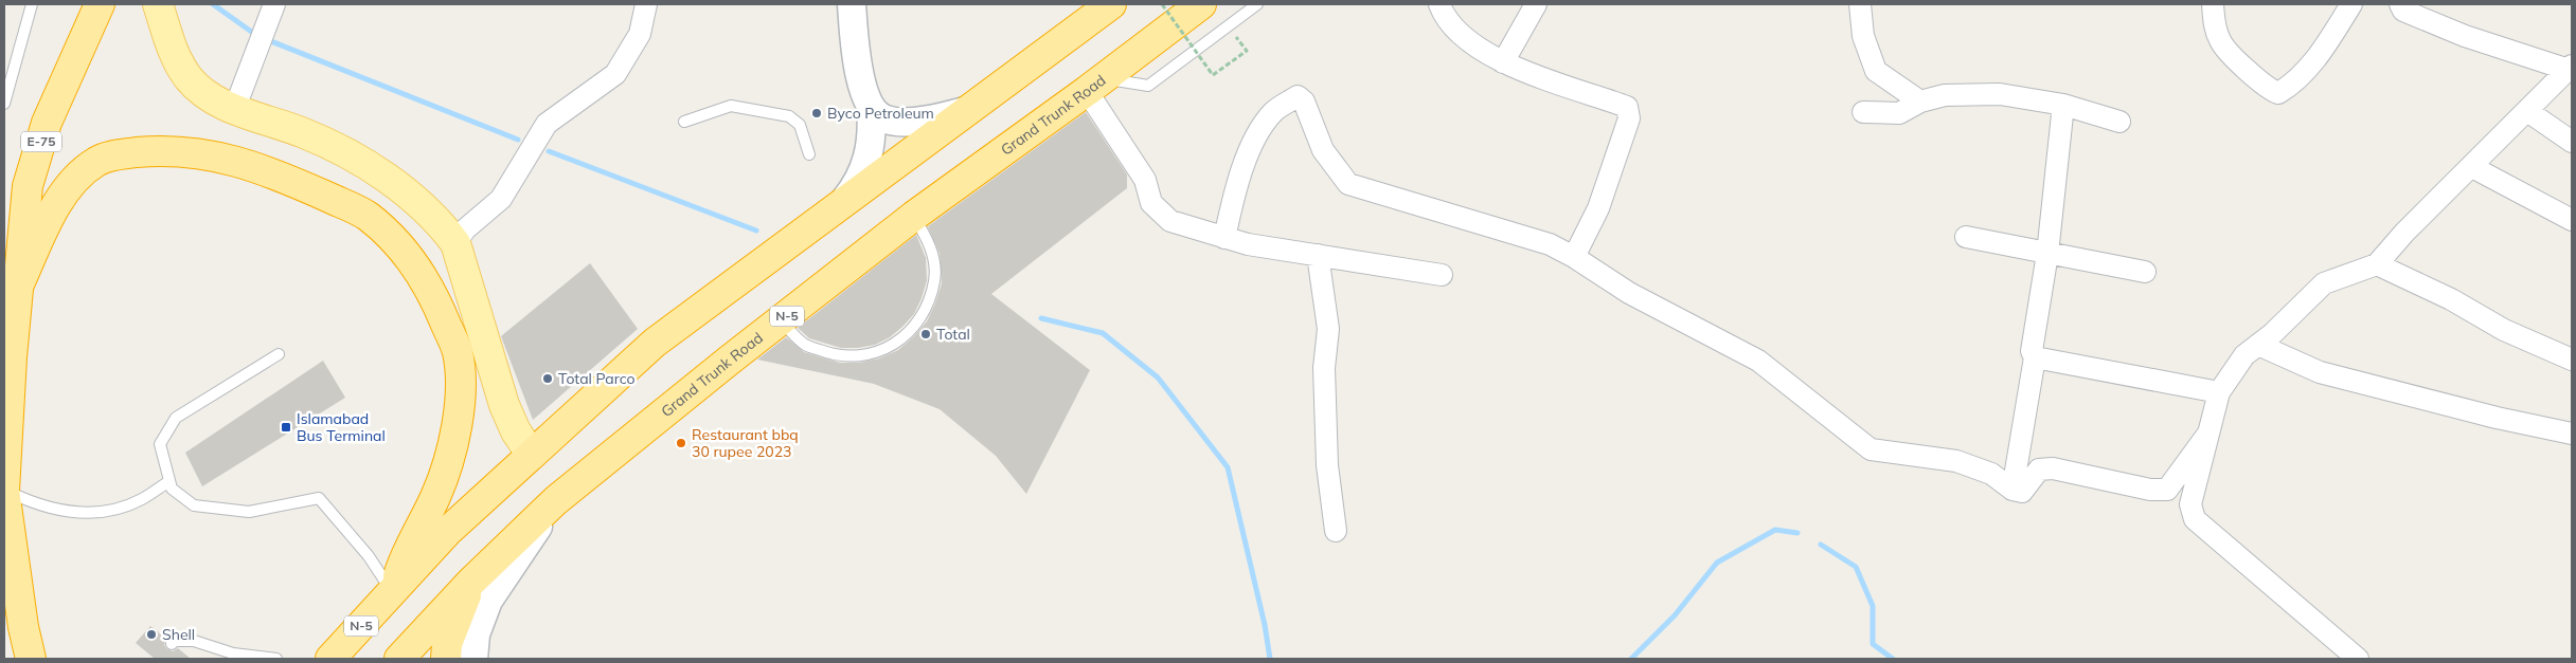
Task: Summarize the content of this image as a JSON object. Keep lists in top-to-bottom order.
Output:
{
  "streets": {
    "highway": ["Grand Trunk Road", "E-75", "N-5"]
  },
  "places": {
    "other": [
      "Byco Petroleum",
      "Total",
      "Total Parco",
      "Restaurant bbq 30 rupee 2023",
      "Shell"
    ],
    "transit": ["Islamabad Bus Terminal"]
  }
}
